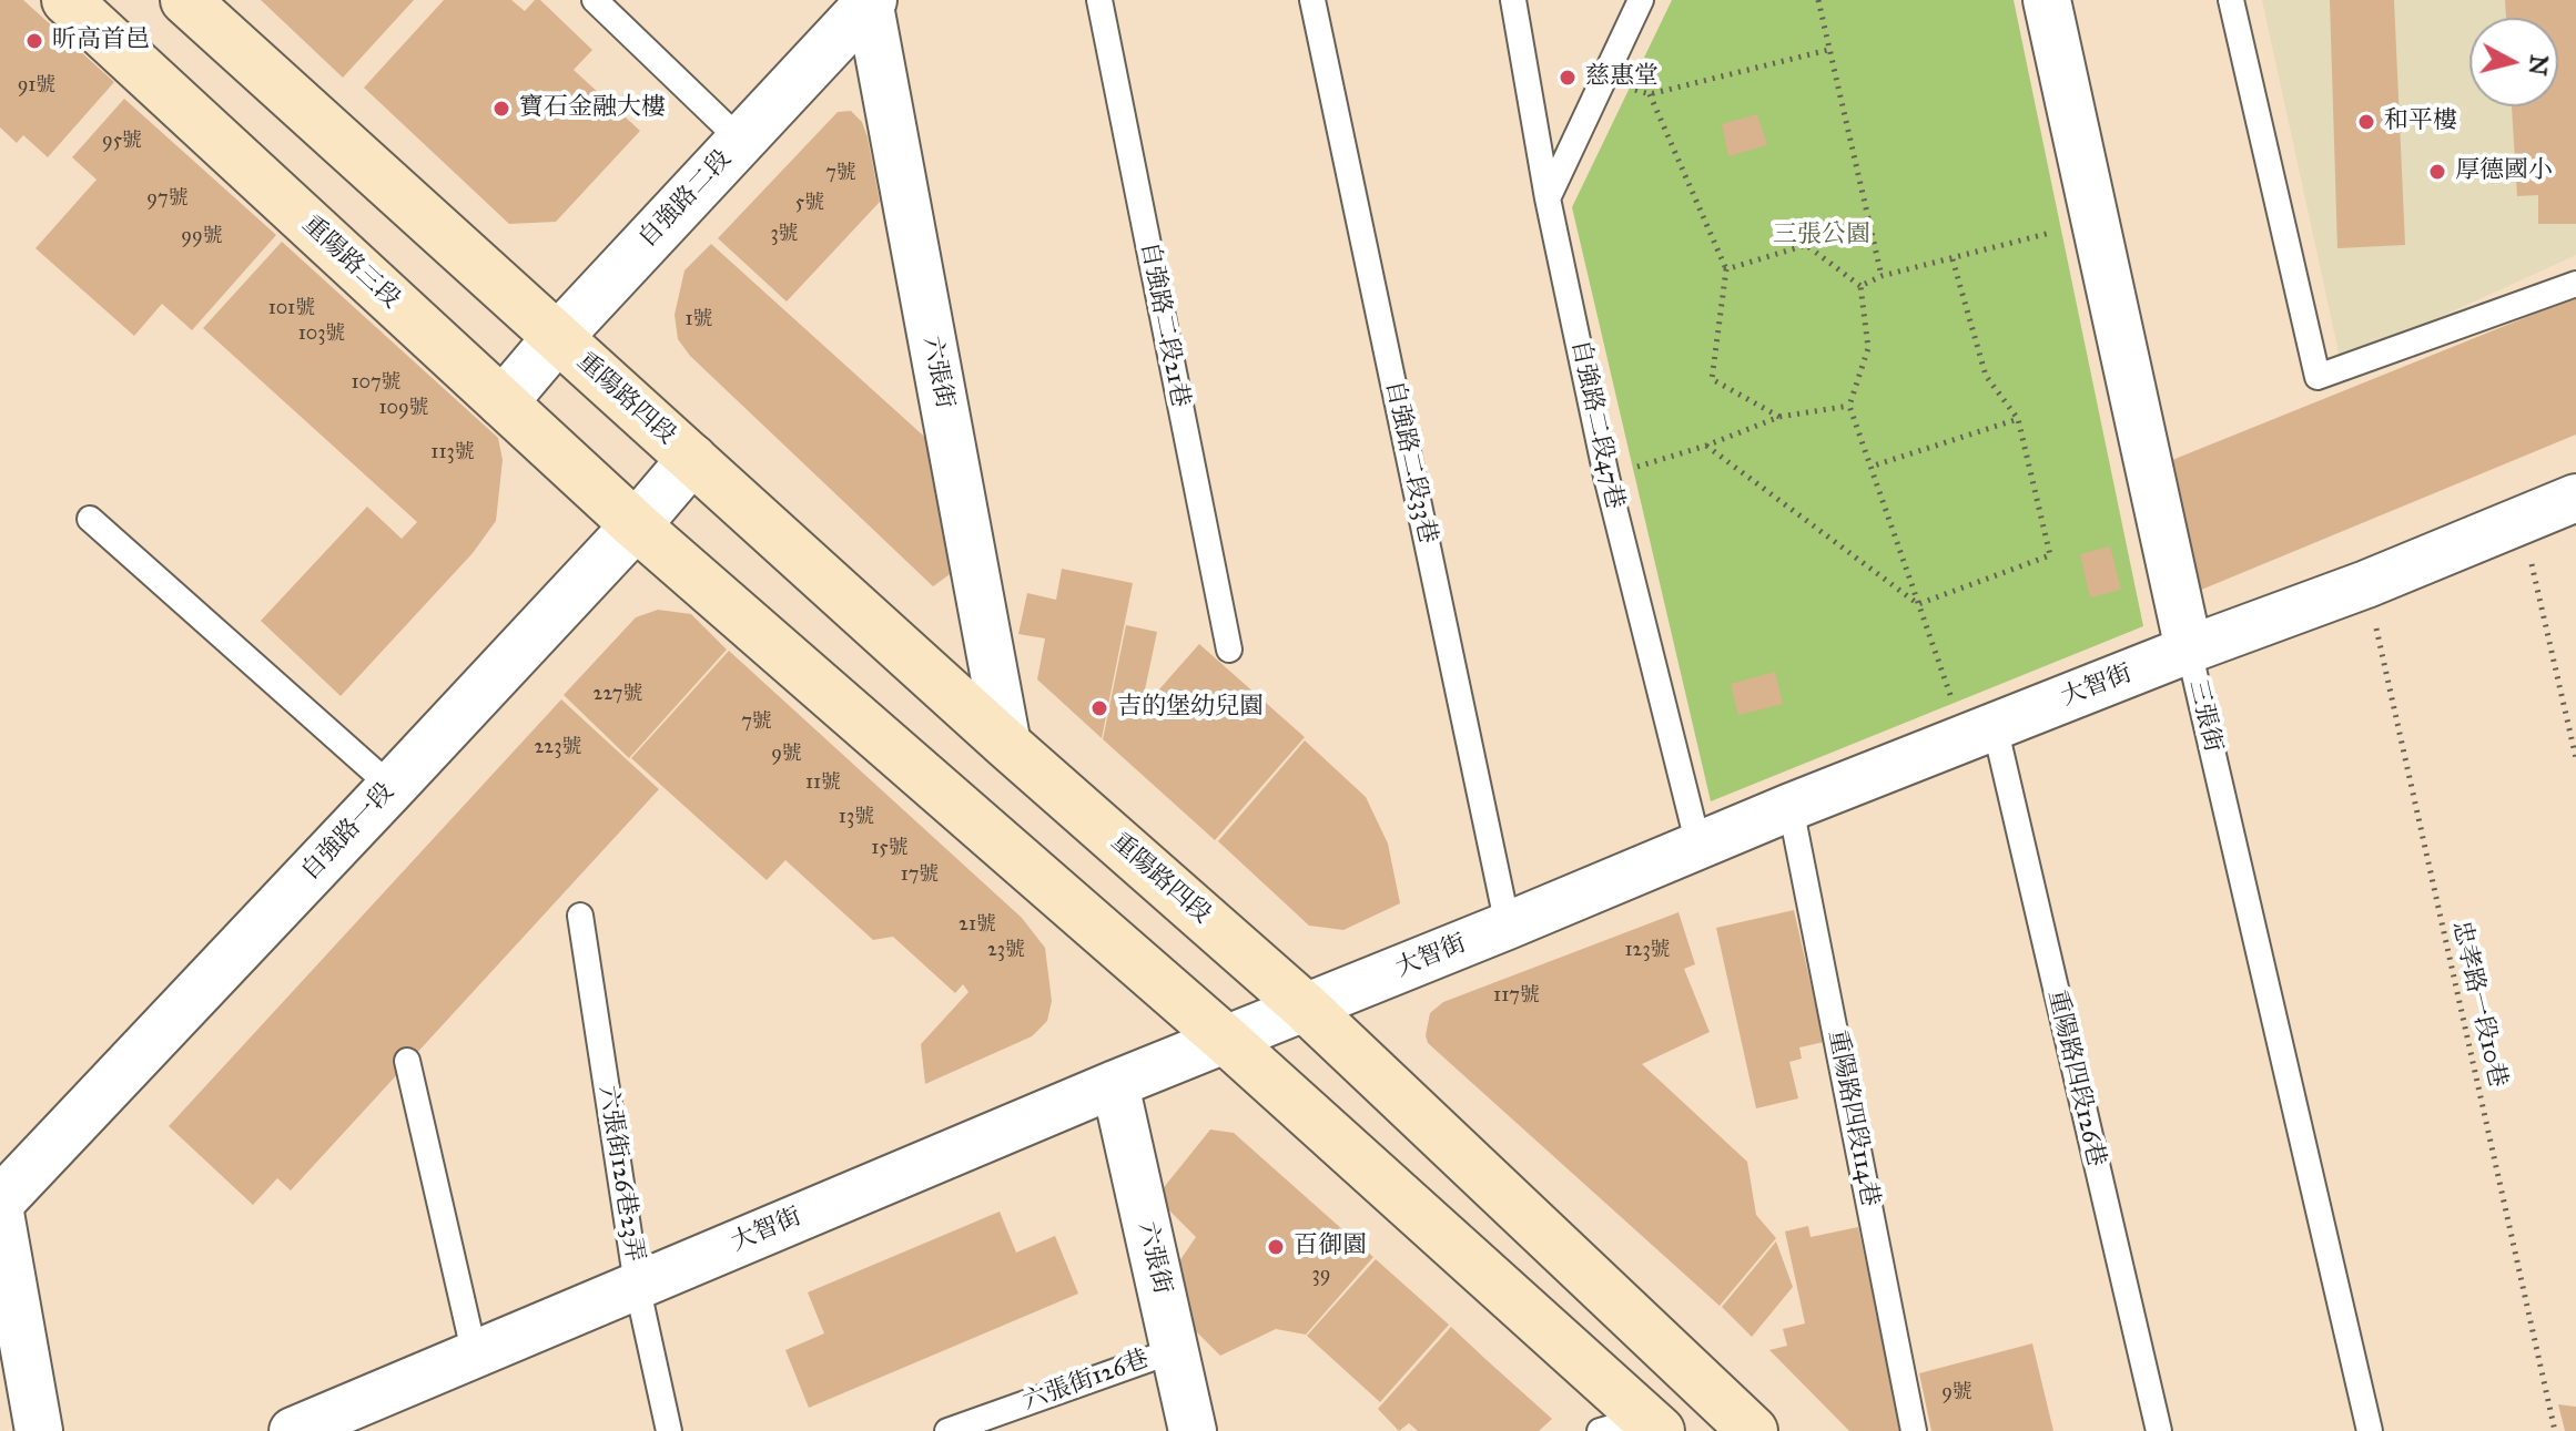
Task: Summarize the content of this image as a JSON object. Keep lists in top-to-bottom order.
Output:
{
  "streets": {
    "main road": ["重陽路三段", "重陽路四段"],
    "street": [
      "自強路二段",
      "六張街",
      "大智街",
      "三張街",
      "自強路一段"
    ],
    "lane": [
      "自強路二段21巷",
      "自強路二段47巷",
      "自強路二段33巷",
      "重陽路四段126巷",
      "重陽路四段114巷",
      "六張街126巷23弄",
      "六張街126巷"
    ],
    "path": ["忠孝路一段10巷"]
  },
  "crossings": [
    ["自強路二段", "重陽路三段"],
    ["自強路二段", "六張街"],
    ["自強路二段", "重陽路四段"],
    ["重陽路三段", "自強路一段"],
    ["六張街", "重陽路四段"],
    ["六張街", "大智街"],
    ["六張街", "六張街126巷"],
    ["重陽路四段", "大智街"],
    ["重陽路四段", "自強路一段"],
    ["自強路二段47巷", "大智街"],
    ["自強路二段33巷", "大智街"],
    ["大智街", "三張街"],
    ["大智街", "忠孝路一段10巷"],
    ["大智街", "重陽路四段126巷"],
    ["大智街", "重陽路四段114巷"],
    ["大智街", "六張街126巷23弄"]
  ],
  "parks": ["三張公園"],
  "places": [
    "昕高首邑",
    "慈惠堂",
    "寶石金融大樓",
    "和平樓",
    "厚德國小",
    "吉的堡幼兒園",
    "百御園"
  ],
  "house_numbers": [
    "91號",
    "95號",
    "7號",
    "97號",
    "5號",
    "3號",
    "99號",
    "101號",
    "1號",
    "103號",
    "107號",
    "109號",
    "113號",
    "227號",
    "7號",
    "223號",
    "9號",
    "11號",
    "13號",
    "15號",
    "17號",
    "21號",
    "23號",
    "123號",
    "117號",
    "39",
    "9號"
  ],
  "north": "right"
}
